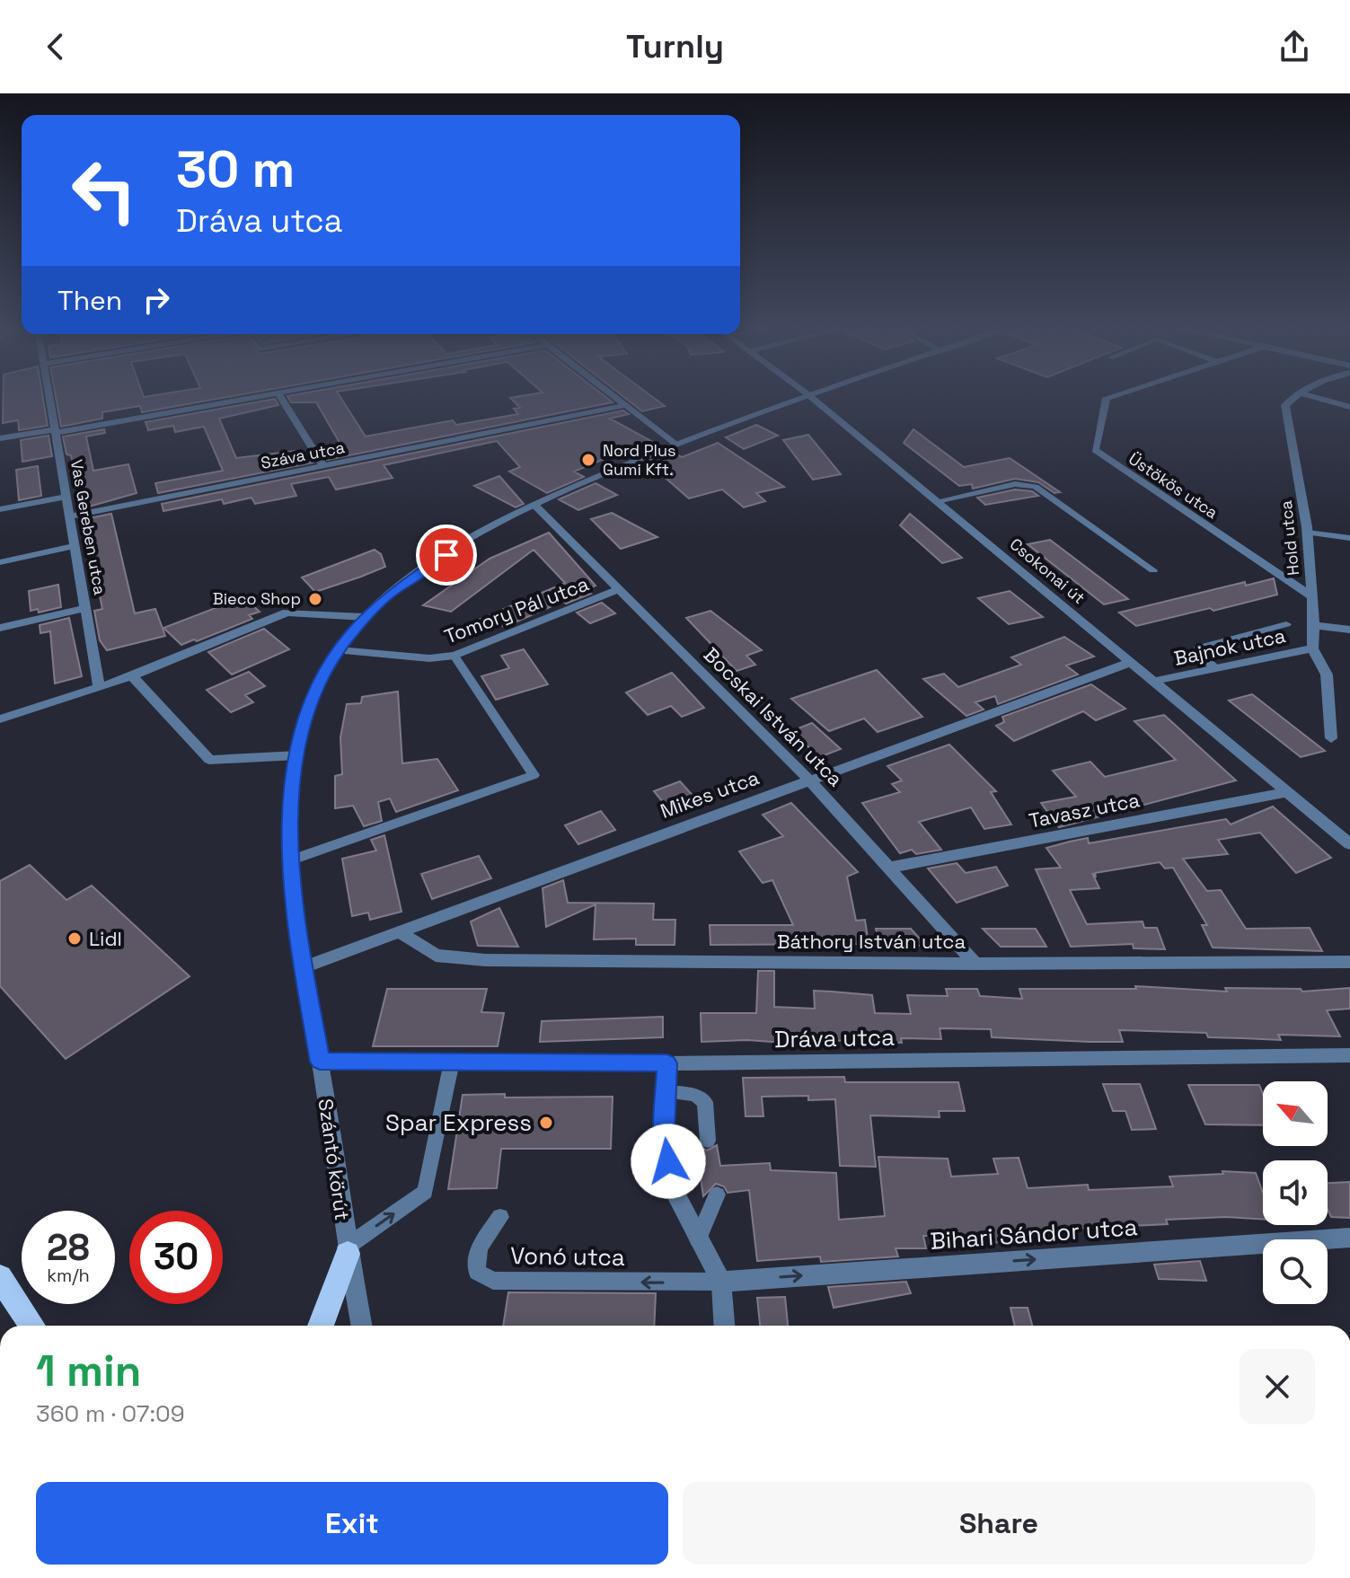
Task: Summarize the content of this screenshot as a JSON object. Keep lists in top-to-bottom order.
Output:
{
  "streets": {
    "street": [
      "Száva utca",
      "Üstökös utca",
      "Vas Gereben utca",
      "Hold utca",
      "Csokonai út",
      "Tomory Pál utca",
      "Bajnok utca",
      "Bocskai István utca",
      "Mikes utca",
      "Tavasz utca",
      "Báthory István utca",
      "Dráva utca",
      "Szántó körút",
      "Bihari Sándor utca"
    ],
    "lane": ["Vonó utca"]
  },
  "crossings": [
    ["Száva utca", "Vas Gereben utca"],
    ["Üstökös utca", "Hold utca"],
    ["Hold utca", "Bajnok utca"],
    ["Csokonai út", "Bajnok utca"],
    ["Csokonai út", "Mikes utca"],
    ["Csokonai út", "Tavasz utca"],
    ["Tomory Pál utca", "Bocskai István utca"],
    ["Tomory Pál utca", "Szántó körút"],
    ["Bocskai István utca", "Mikes utca"],
    ["Bocskai István utca", "Tavasz utca"],
    ["Bocskai István utca", "Báthory István utca"],
    ["Bocskai István utca", "Szántó körút"],
    ["Mikes utca", "Báthory István utca"],
    ["Mikes utca", "Szántó körút"],
    ["Dráva utca", "Szántó körút"],
    ["Bihari Sándor utca", "Vonó utca"]
  ],
  "one_way": ["Bihari Sándor utca"],
  "places": [
    "Nord Plus Gumi Kft.",
    "Bieco Shop",
    "Lidl",
    "Spar Express"
  ],
  "north": "top left",
  "page": {
    "header": "Turnly",
    "turn": ["30 m", "Dráva utca"],
    "then": "Then",
    "speed": "28 km/h",
    "limit": "30",
    "heading": ["1 min", "360 m · 07:09"],
    "buttons": ["Exit", "Share"]
  }
}
